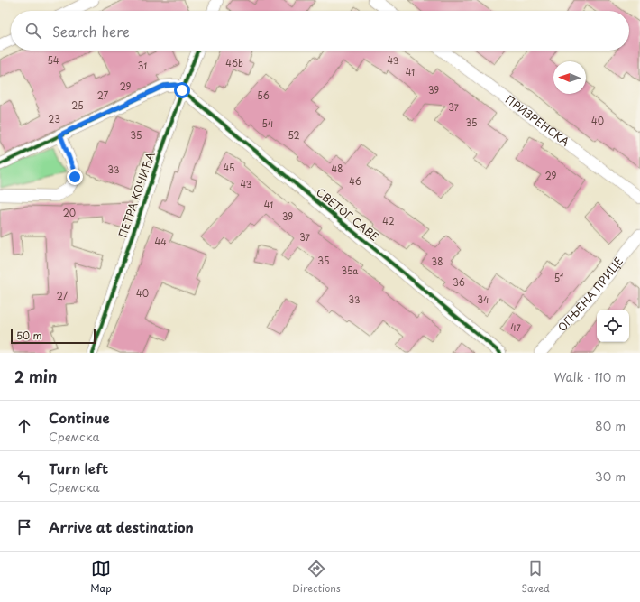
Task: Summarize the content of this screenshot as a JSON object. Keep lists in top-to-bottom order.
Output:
{
  "streets": {
    "street": [
      "ПРИЗРЕНСКА",
      "ПЕТРА КОЧИЋА",
      "СВЕТОГ САВЕ",
      "ОГЊЕНА ПРИЦЕ"
    ]
  },
  "crossings": [
    ["ПЕТРА КОЧИЋА", "СВЕТОГ САВЕ"]
  ],
  "house_numbers": [
    "54",
    "43",
    "46b",
    "31",
    "41",
    "29",
    "39",
    "27",
    "56",
    "25",
    "37",
    "23",
    "40",
    "35",
    "54",
    "35",
    "52",
    "45",
    "48",
    "33",
    "29",
    "46",
    "43",
    "41",
    "20",
    "39",
    "42",
    "37",
    "44",
    "35",
    "38",
    "35a",
    "51",
    "36",
    "40",
    "27",
    "33",
    "34",
    "47"
  ],
  "scale_bar": "50 m",
  "north": "left",
  "page": {
    "search": "Search here",
    "scale": "50 m",
    "heading": ["2 min", "Walk · 110 m"],
    "list": [
      ["Continue", "Сремска", "80 m"],
      ["Turn left", "Сремска", "30 m"],
      "Arrive at destination"
    ],
    "nav": ["Map", "Directions", "Saved"]
  }
}
